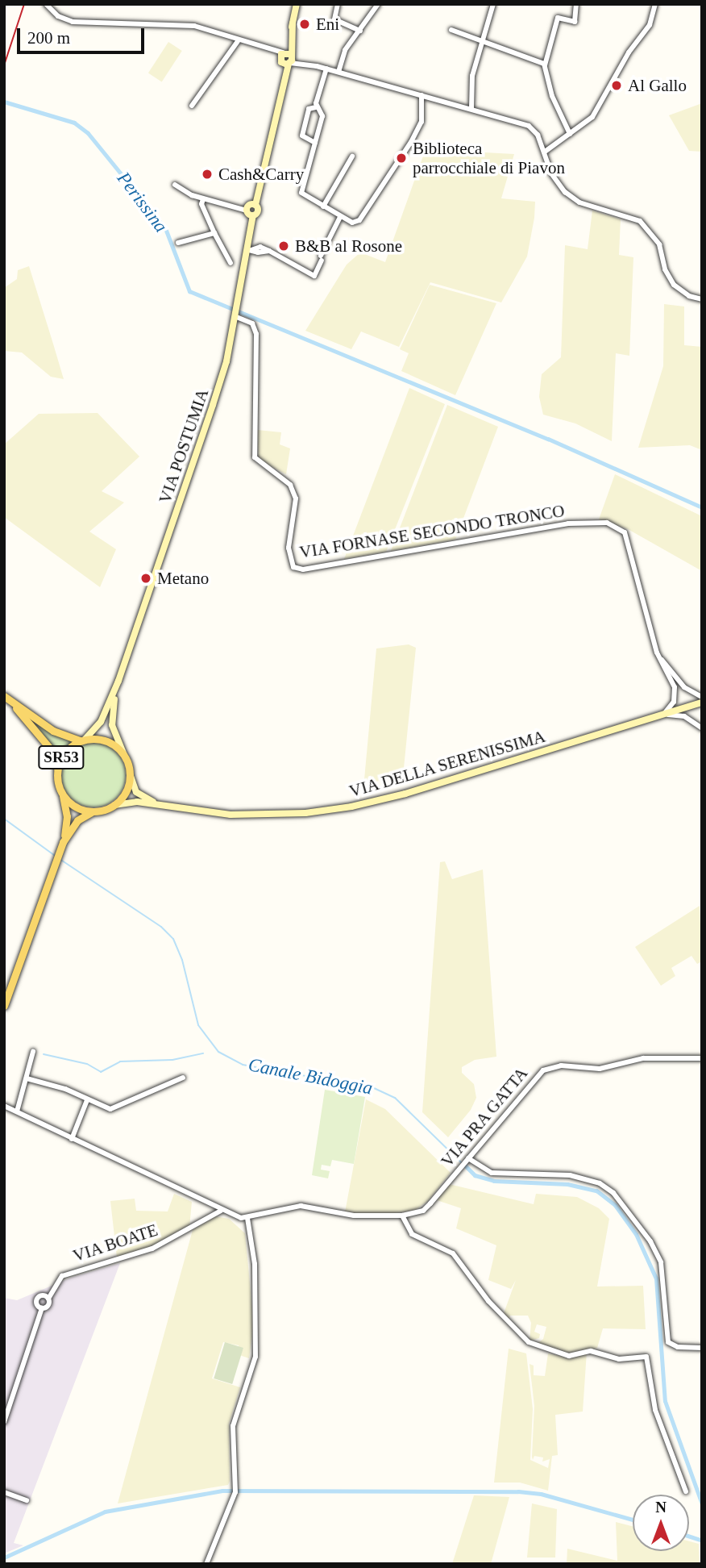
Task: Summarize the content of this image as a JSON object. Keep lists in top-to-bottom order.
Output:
{
  "streets": {
    "main road": ["VIA POSTUMIA", "SR53", "VIA DELLA SERENISSIMA"],
    "street": ["VIA FORNASE SECONDO TRONCO", "VIA PRA GATTA", "VIA BOATE"]
  },
  "crossings": [
    ["VIA POSTUMIA", "VIA FORNASE SECONDO TRONCO"],
    ["VIA POSTUMIA", "SR53"],
    ["VIA POSTUMIA", "VIA DELLA SERENISSIMA"],
    ["VIA FORNASE SECONDO TRONCO", "VIA DELLA SERENISSIMA"],
    ["SR53", "VIA DELLA SERENISSIMA"],
    ["VIA PRA GATTA", "VIA BOATE"]
  ],
  "water": ["Perissina", "Canale Bidoggia"],
  "places": [
    "Eni",
    "Al Gallo",
    "Biblioteca parrocchiale di Piavon",
    "Cash&Carry",
    "B&B al Rosone",
    "Metano"
  ],
  "scale_bar": "200 m",
  "north": "top"
}
